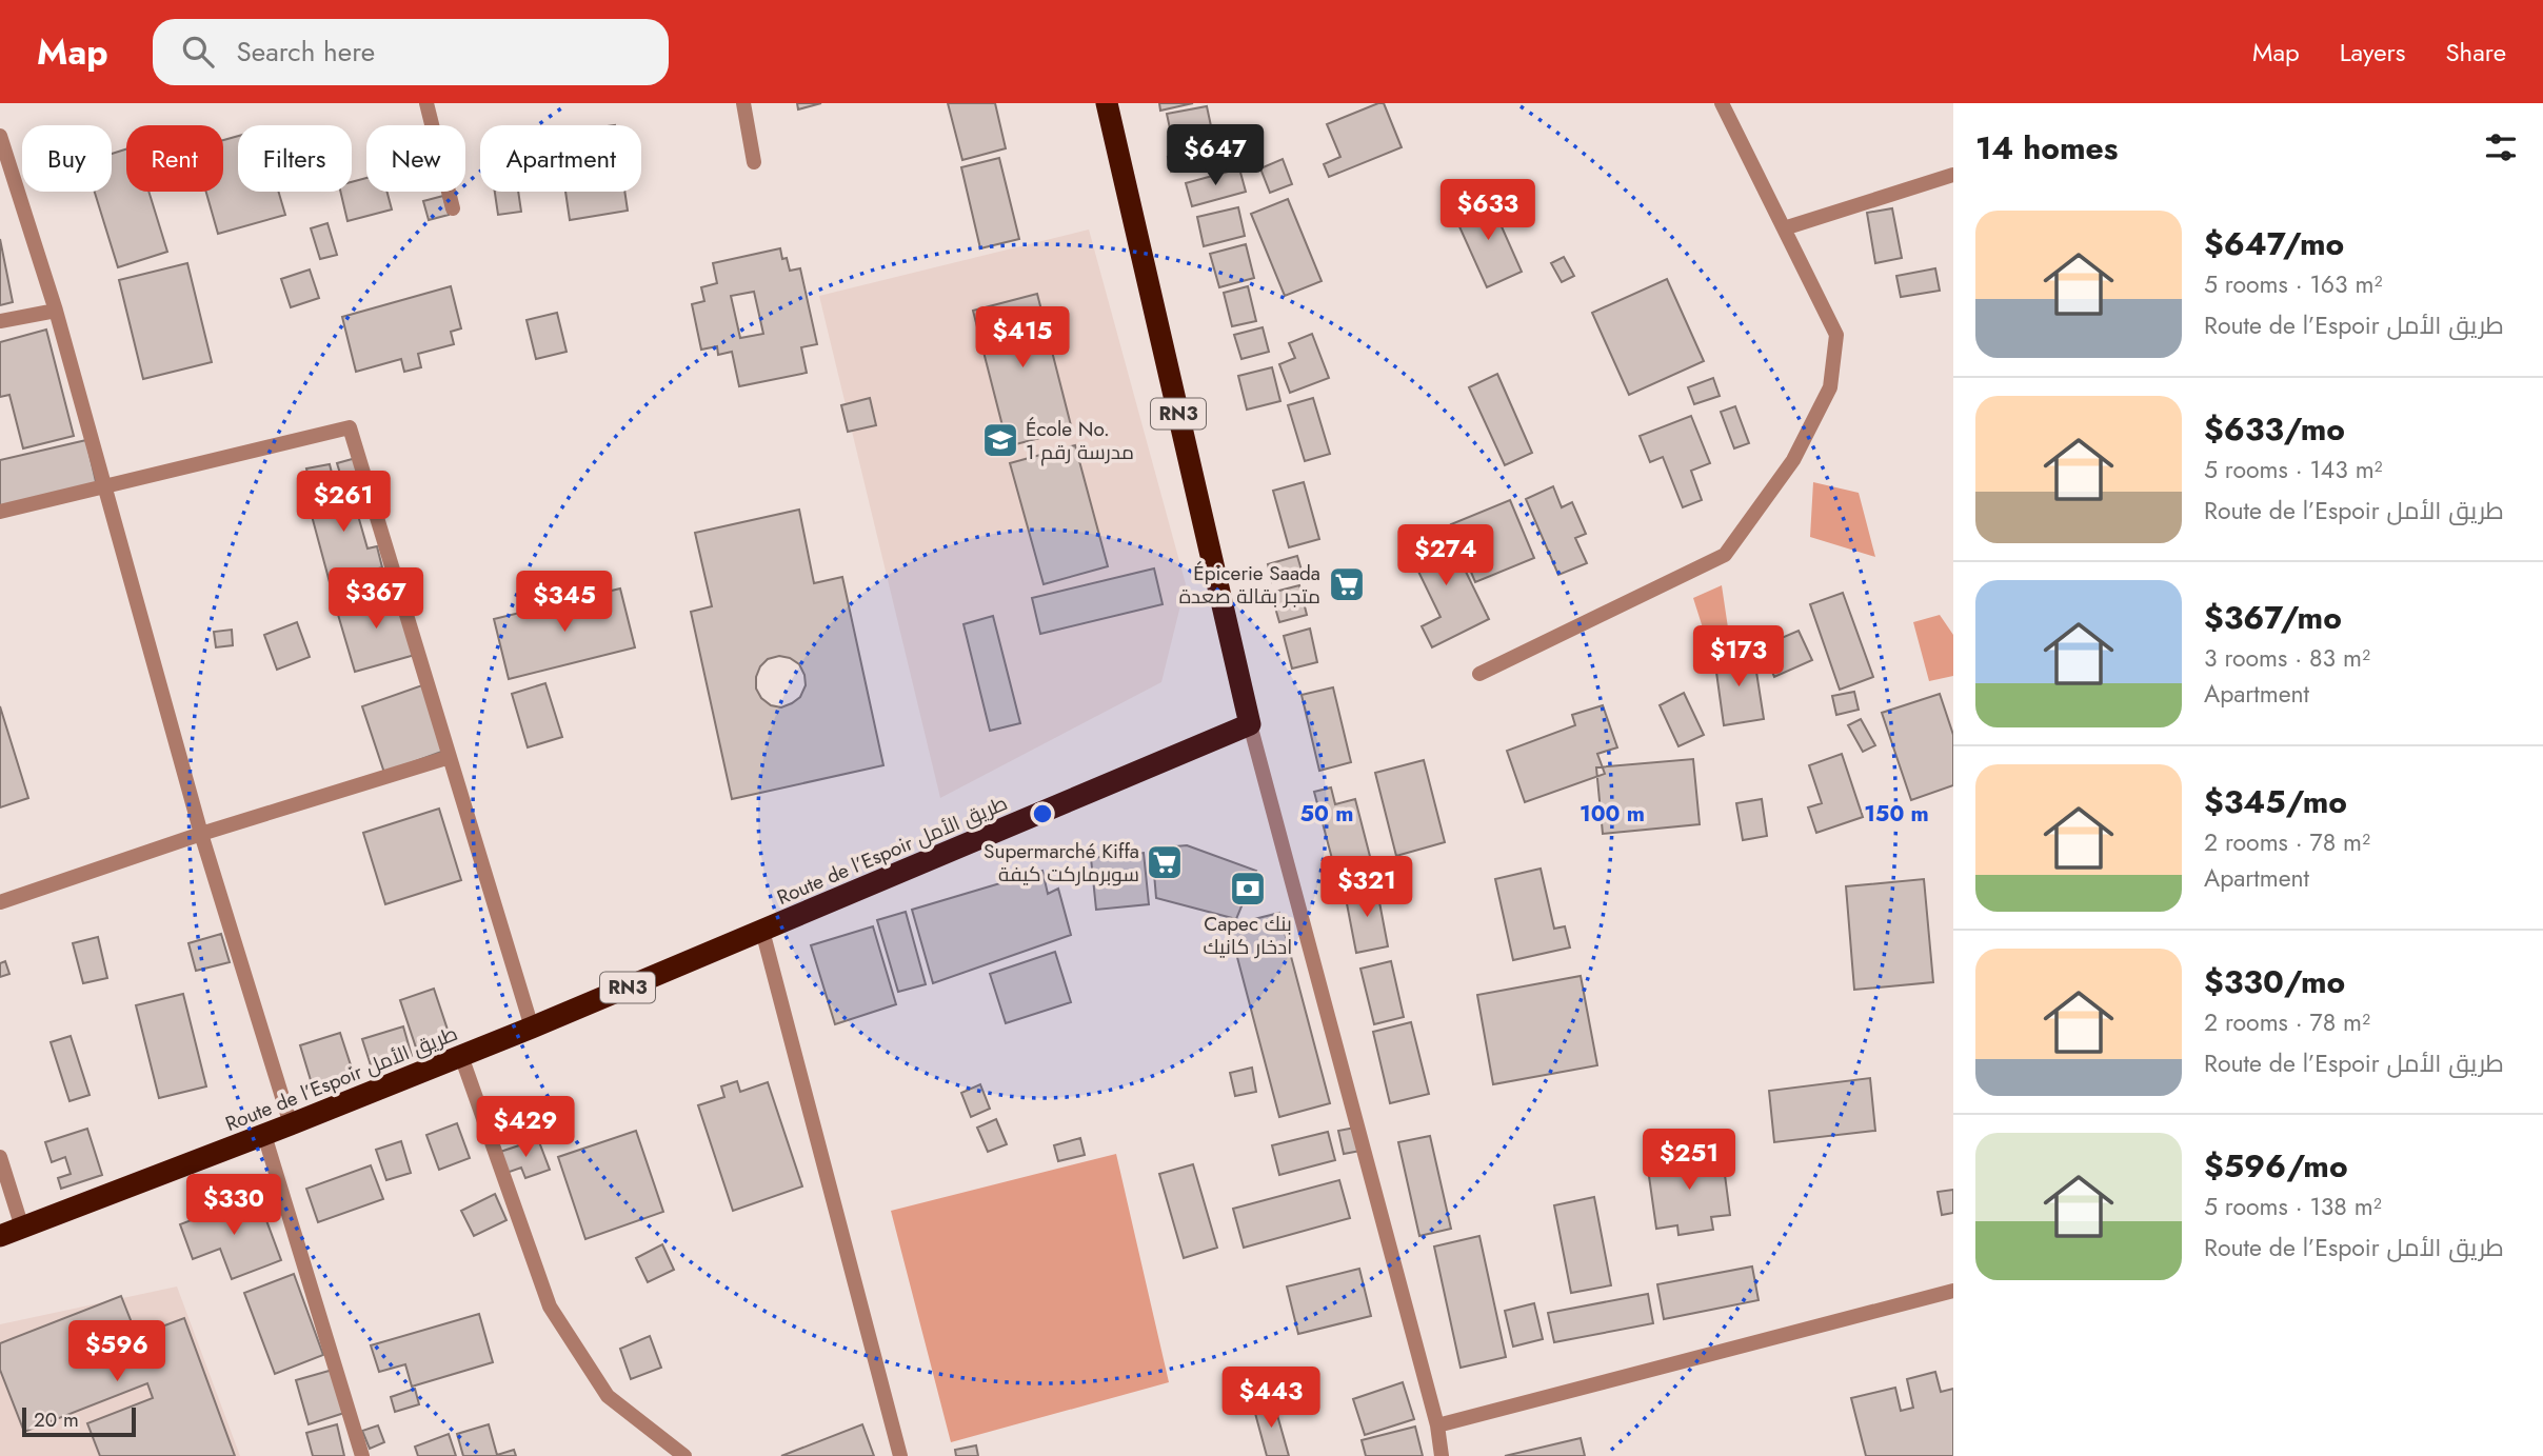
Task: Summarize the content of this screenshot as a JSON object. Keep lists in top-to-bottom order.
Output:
{
  "streets": {
    "highway": ["RN3", "Route de l’Espoir طريق الأمل"]
  },
  "crossings": [
    ["RN3", "Route de l’Espoir طريق الأمل"]
  ],
  "places": {
    "school or university": ["École No. 1 مدرسة رقم"],
    "supermarket": ["Épicerie Saada متجر بقالة صعدة", "Supermarché Kiffa سوبرماركت كيفة"],
    "bank": ["Capec بنك ادخار كانيك"]
  },
  "scale_bar": "20 m",
  "page": {
    "header": "Map",
    "search": "Search here",
    "nav": ["Map", "Layers", "Share"],
    "heading": "14 homes",
    "price": [
      "$647",
      "$633",
      "$415",
      "$261",
      "$274",
      "$367",
      "$345",
      "$173",
      "$321",
      "$429",
      "$251",
      "$330",
      "$596",
      "$443"
    ],
    "chip": [
      "Buy",
      "Rent",
      "Filters",
      "New",
      "Apartment"
    ],
    "list": [
      {
        "name": "$647/mo",
        "note": "5 rooms · 163 m² · Route de l’Espoir طريق الأمل"
      },
      {
        "name": "$633/mo",
        "note": "5 rooms · 143 m² · Route de l’Espoir طريق الأمل"
      },
      {
        "name": "$367/mo",
        "note": "3 rooms · 83 m² · Apartment"
      },
      {
        "name": "$345/mo",
        "note": "2 rooms · 78 m² · Apartment"
      },
      {
        "name": "$330/mo",
        "note": "2 rooms · 78 m² · Route de l’Espoir طريق الأمل"
      },
      {
        "name": "$596/mo",
        "note": "5 rooms · 138 m² · Route de l’Espoir طريق الأمل"
      }
    ],
    "scale": "20 m"
  },
  "rings": ["50 m", "100 m", "150 m"]
}
